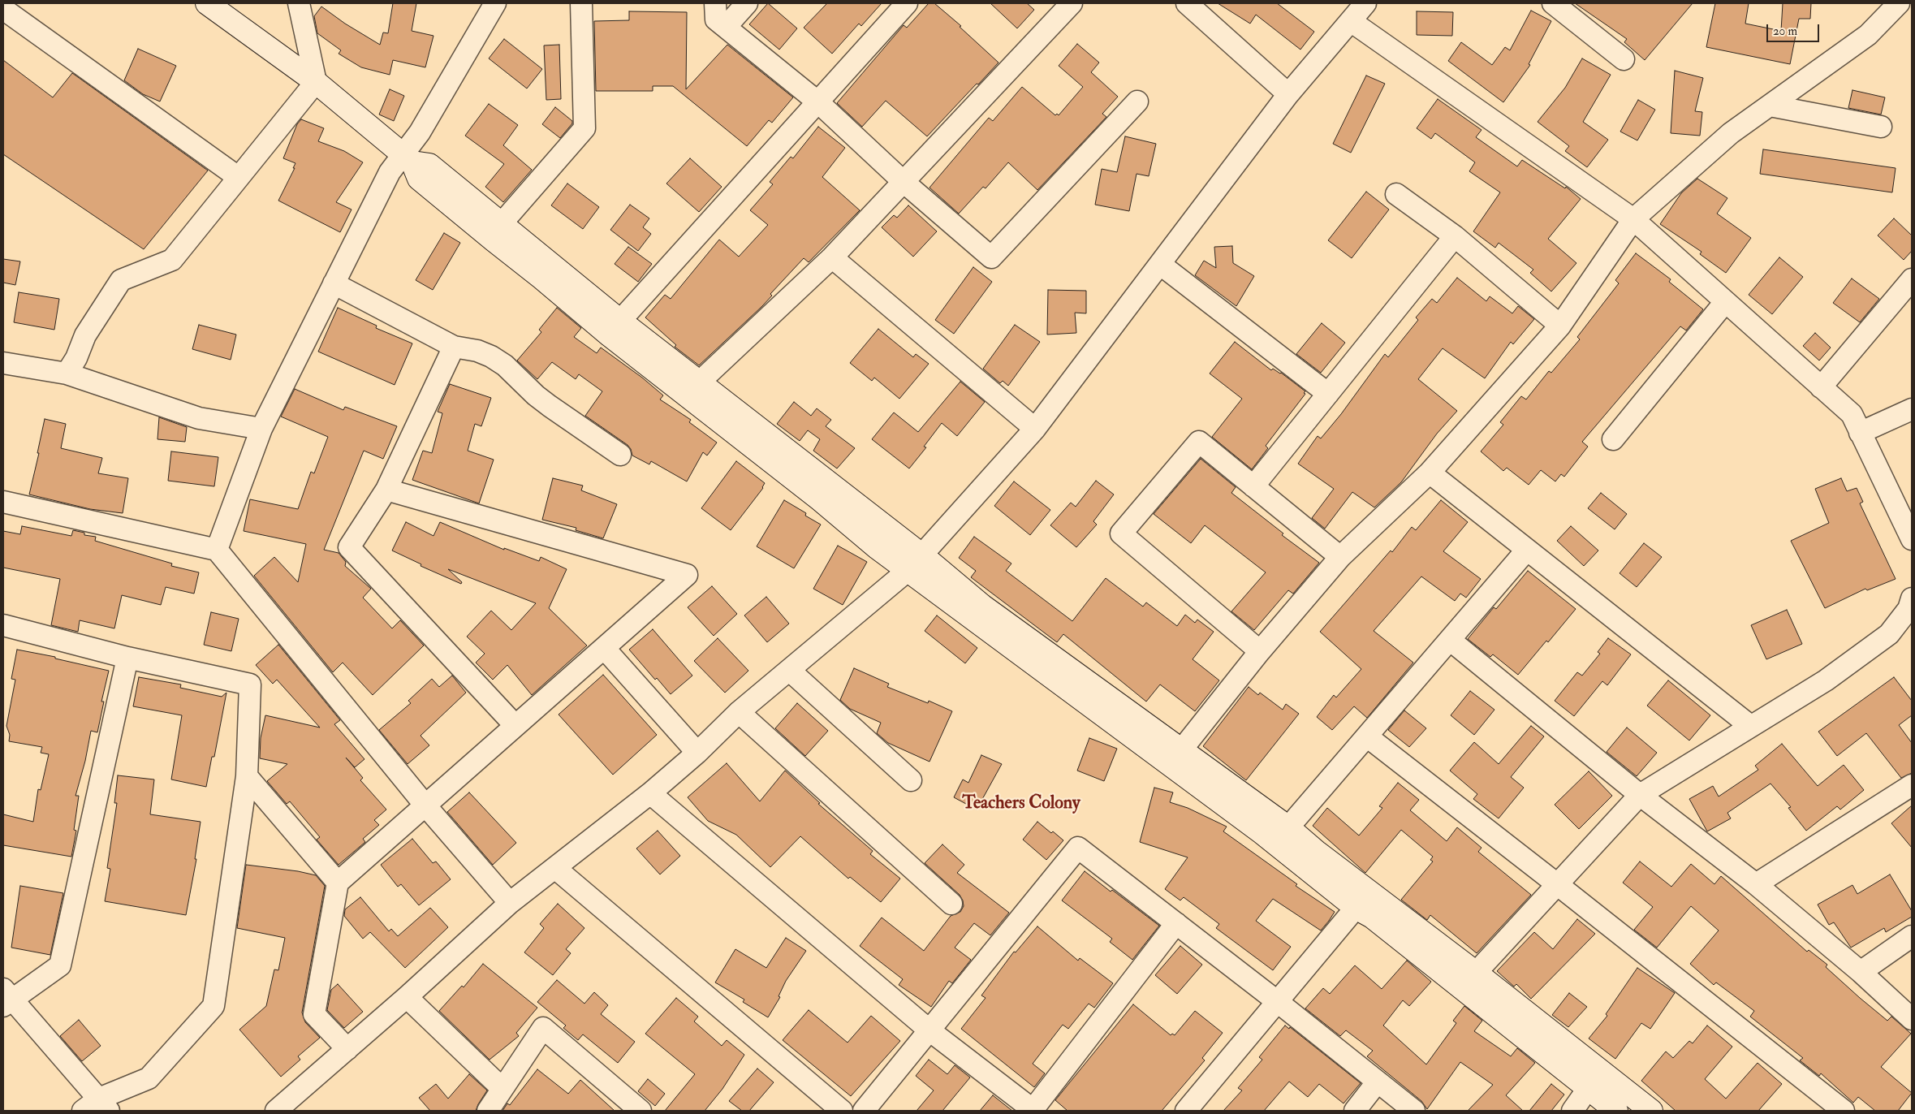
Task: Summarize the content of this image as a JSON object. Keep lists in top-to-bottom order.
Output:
{
  "districts": ["Teachers Colony"],
  "scale_bar": "20 m"
}
